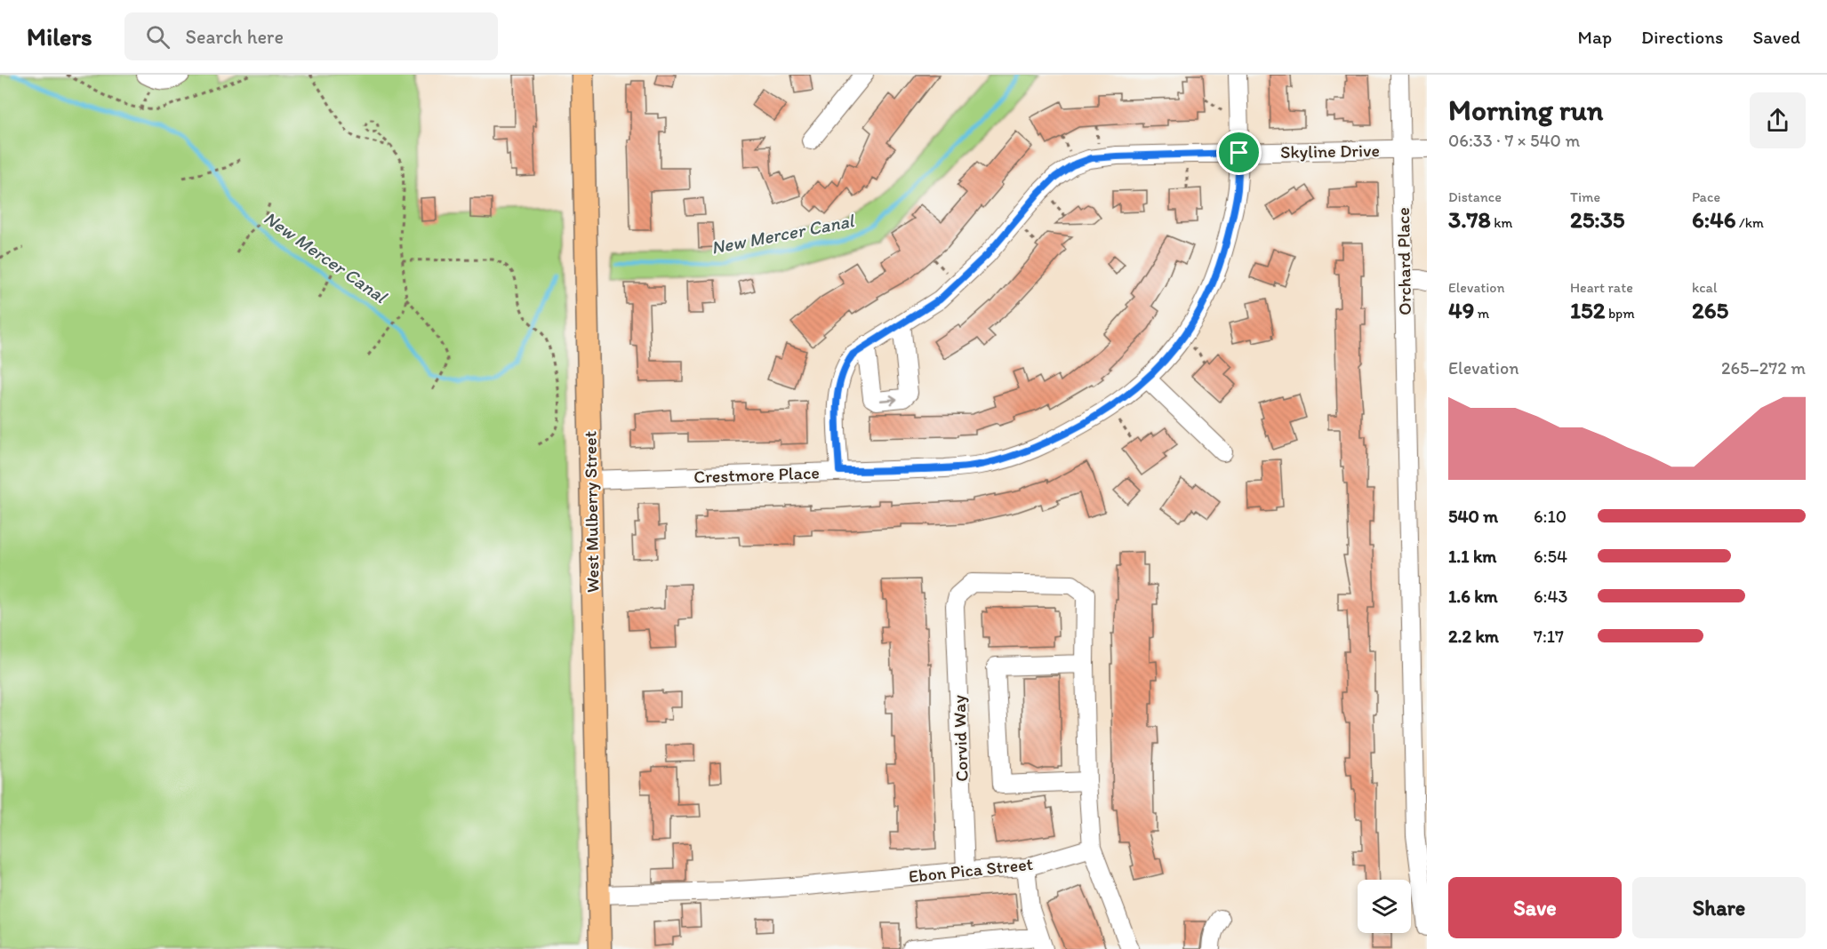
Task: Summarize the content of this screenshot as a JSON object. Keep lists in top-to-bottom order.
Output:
{
  "streets": {
    "main road": ["West Mulberry Street"],
    "street": [
      "Skyline Drive",
      "Orchard Place",
      "Crestmore Place",
      "Corvid Way",
      "Ebon Pica Street"
    ]
  },
  "crossings": [
    ["Skyline Drive", "Orchard Place"],
    ["Skyline Drive", "Crestmore Place"],
    ["Crestmore Place", "West Mulberry Street"],
    ["West Mulberry Street", "Ebon Pica Street"],
    ["Corvid Way", "Ebon Pica Street"]
  ],
  "water": ["New Mercer Canal"],
  "page": {
    "header": "Milers",
    "search": "Search here",
    "nav": ["Map", "Directions", "Saved"],
    "heading": ["Morning run", "06:33 · 7 × 540 m"],
    "stats": [
      ["Distance", "3.78 km"],
      ["Time", "25:35"],
      ["Pace", "6:46 /km"],
      ["Elevation", "49 m"],
      ["Heart rate", "152 bpm"],
      ["kcal", "265"]
    ],
    "chart": ["Elevation", "265–272 m"],
    "list": [
      {
        "name": "540 m",
        "note": "6:10"
      },
      {
        "name": "1.1 km",
        "note": "6:54"
      },
      {
        "name": "1.6 km",
        "note": "6:43"
      },
      {
        "name": "2.2 km",
        "note": "7:17"
      }
    ],
    "buttons": ["Save", "Share"]
  }
}
